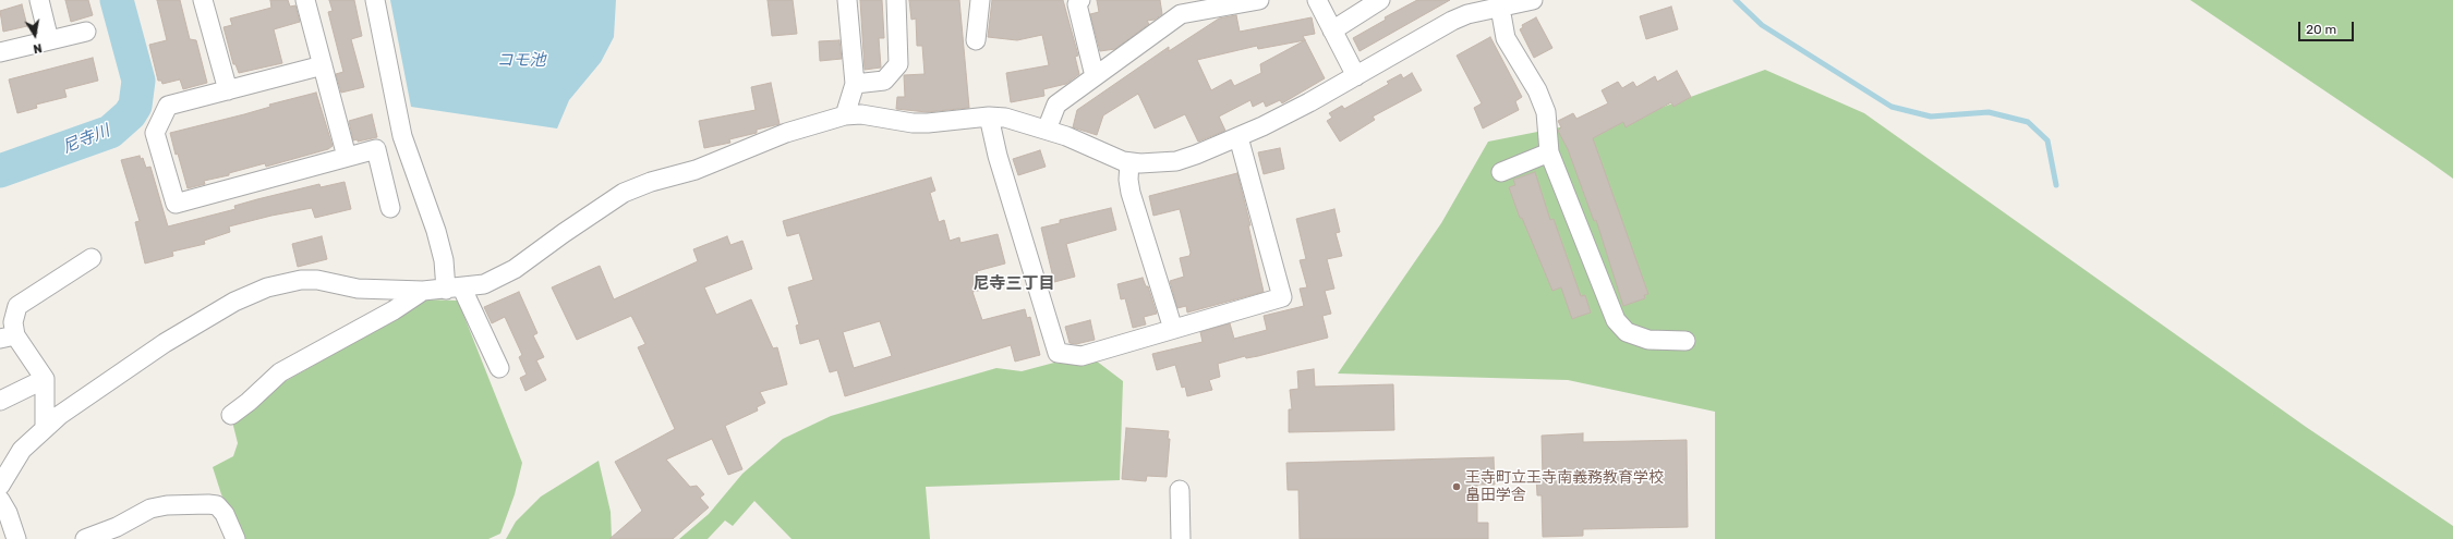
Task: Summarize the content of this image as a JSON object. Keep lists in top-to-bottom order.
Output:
{
  "districts": ["尼寺三丁目"],
  "water": ["コモ池", "尼寺川"],
  "places": ["王寺町立王寺南義務教育学校 畠田学舎"],
  "scale_bar": "20 m",
  "north": "bottom"
}
